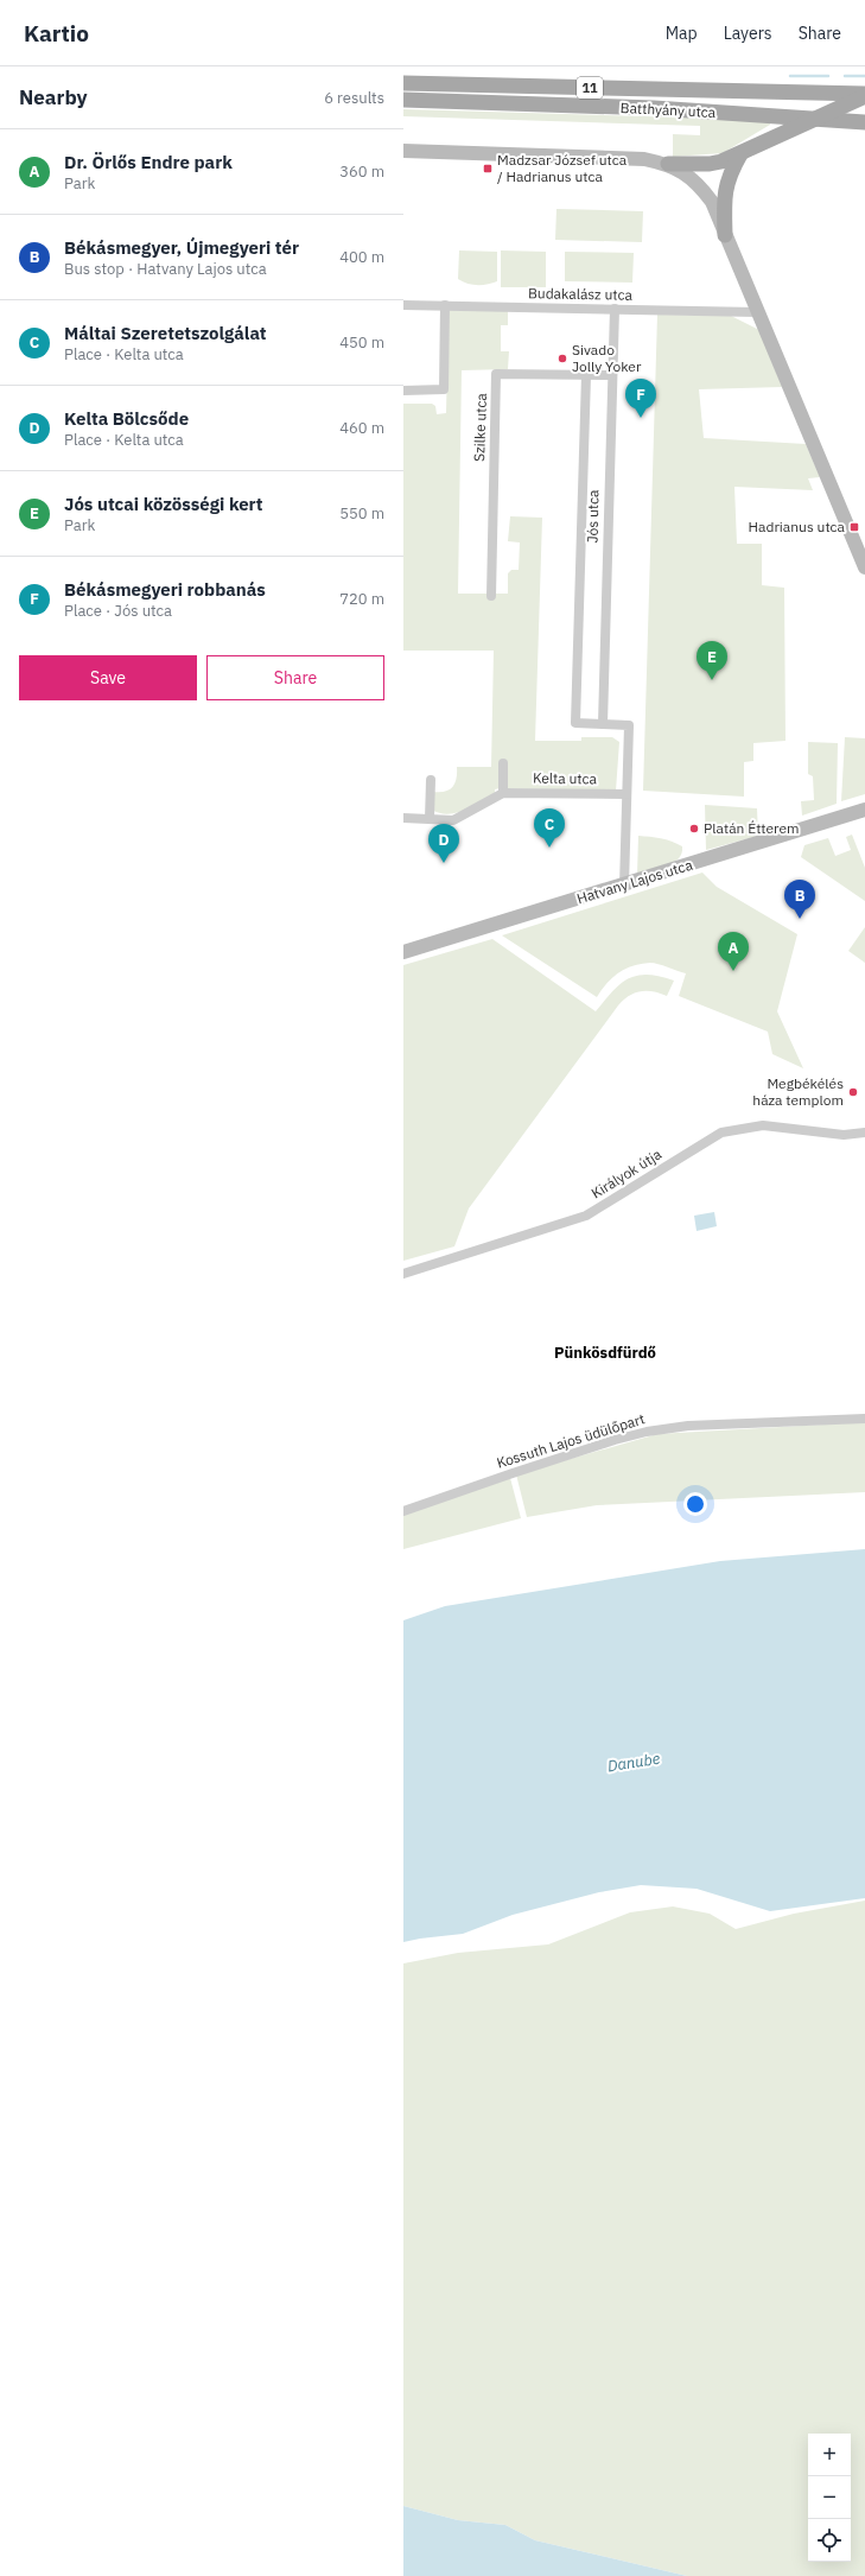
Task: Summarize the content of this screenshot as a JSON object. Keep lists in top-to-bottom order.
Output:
{
  "streets": {
    "main road": ["11", "Batthyány utca"],
    "street": [
      "Budakalász utca",
      "Szilke utca",
      "Jós utca",
      "Kelta utca",
      "Hatvany Lajos utca",
      "Királyok útja",
      "Kossuth Lajos üdülőpart"
    ]
  },
  "crossings": [
    ["11", "Batthyány utca"],
    ["Budakalász utca", "Jós utca"],
    ["Szilke utca", "Jós utca"],
    ["Jós utca", "Kelta utca"],
    ["Jós utca", "Hatvany Lajos utca"]
  ],
  "districts": ["Pünkösdfürdő"],
  "water": ["Danube"],
  "places": {
    "transit": ["Madzsar József utca / Hadrianus utca", "Hadrianus utca"],
    "other": ["Sivado Jolly Yoker", "Platán Étterem", "Megbékélés háza templom"]
  },
  "page": {
    "header": "Kartio",
    "nav": ["Map", "Layers", "Share"],
    "heading": ["Nearby", "6 results"],
    "list": [
      {
        "mark": "A",
        "name": "Dr. Örlős Endre park",
        "note": "Park",
        "value": "360 m"
      },
      {
        "mark": "B",
        "name": "Békásmegyer, Újmegyeri tér",
        "note": "Bus stop · Hatvany Lajos utca",
        "value": "400 m"
      },
      {
        "mark": "C",
        "name": "Máltai Szeretetszolgálat",
        "note": "Place · Kelta utca",
        "value": "450 m"
      },
      {
        "mark": "D",
        "name": "Kelta Bölcsőde",
        "note": "Place · Kelta utca",
        "value": "460 m"
      },
      {
        "mark": "E",
        "name": "Jós utcai közösségi kert",
        "note": "Park",
        "value": "550 m"
      },
      {
        "mark": "F",
        "name": "Békásmegyeri robbanás",
        "note": "Place · Jós utca",
        "value": "720 m"
      }
    ],
    "pins": [
      "F",
      "E",
      "C",
      "D",
      "B",
      "A"
    ],
    "buttons": ["Save", "Share"],
    "map_buttons": ["+", "−"]
  }
}
